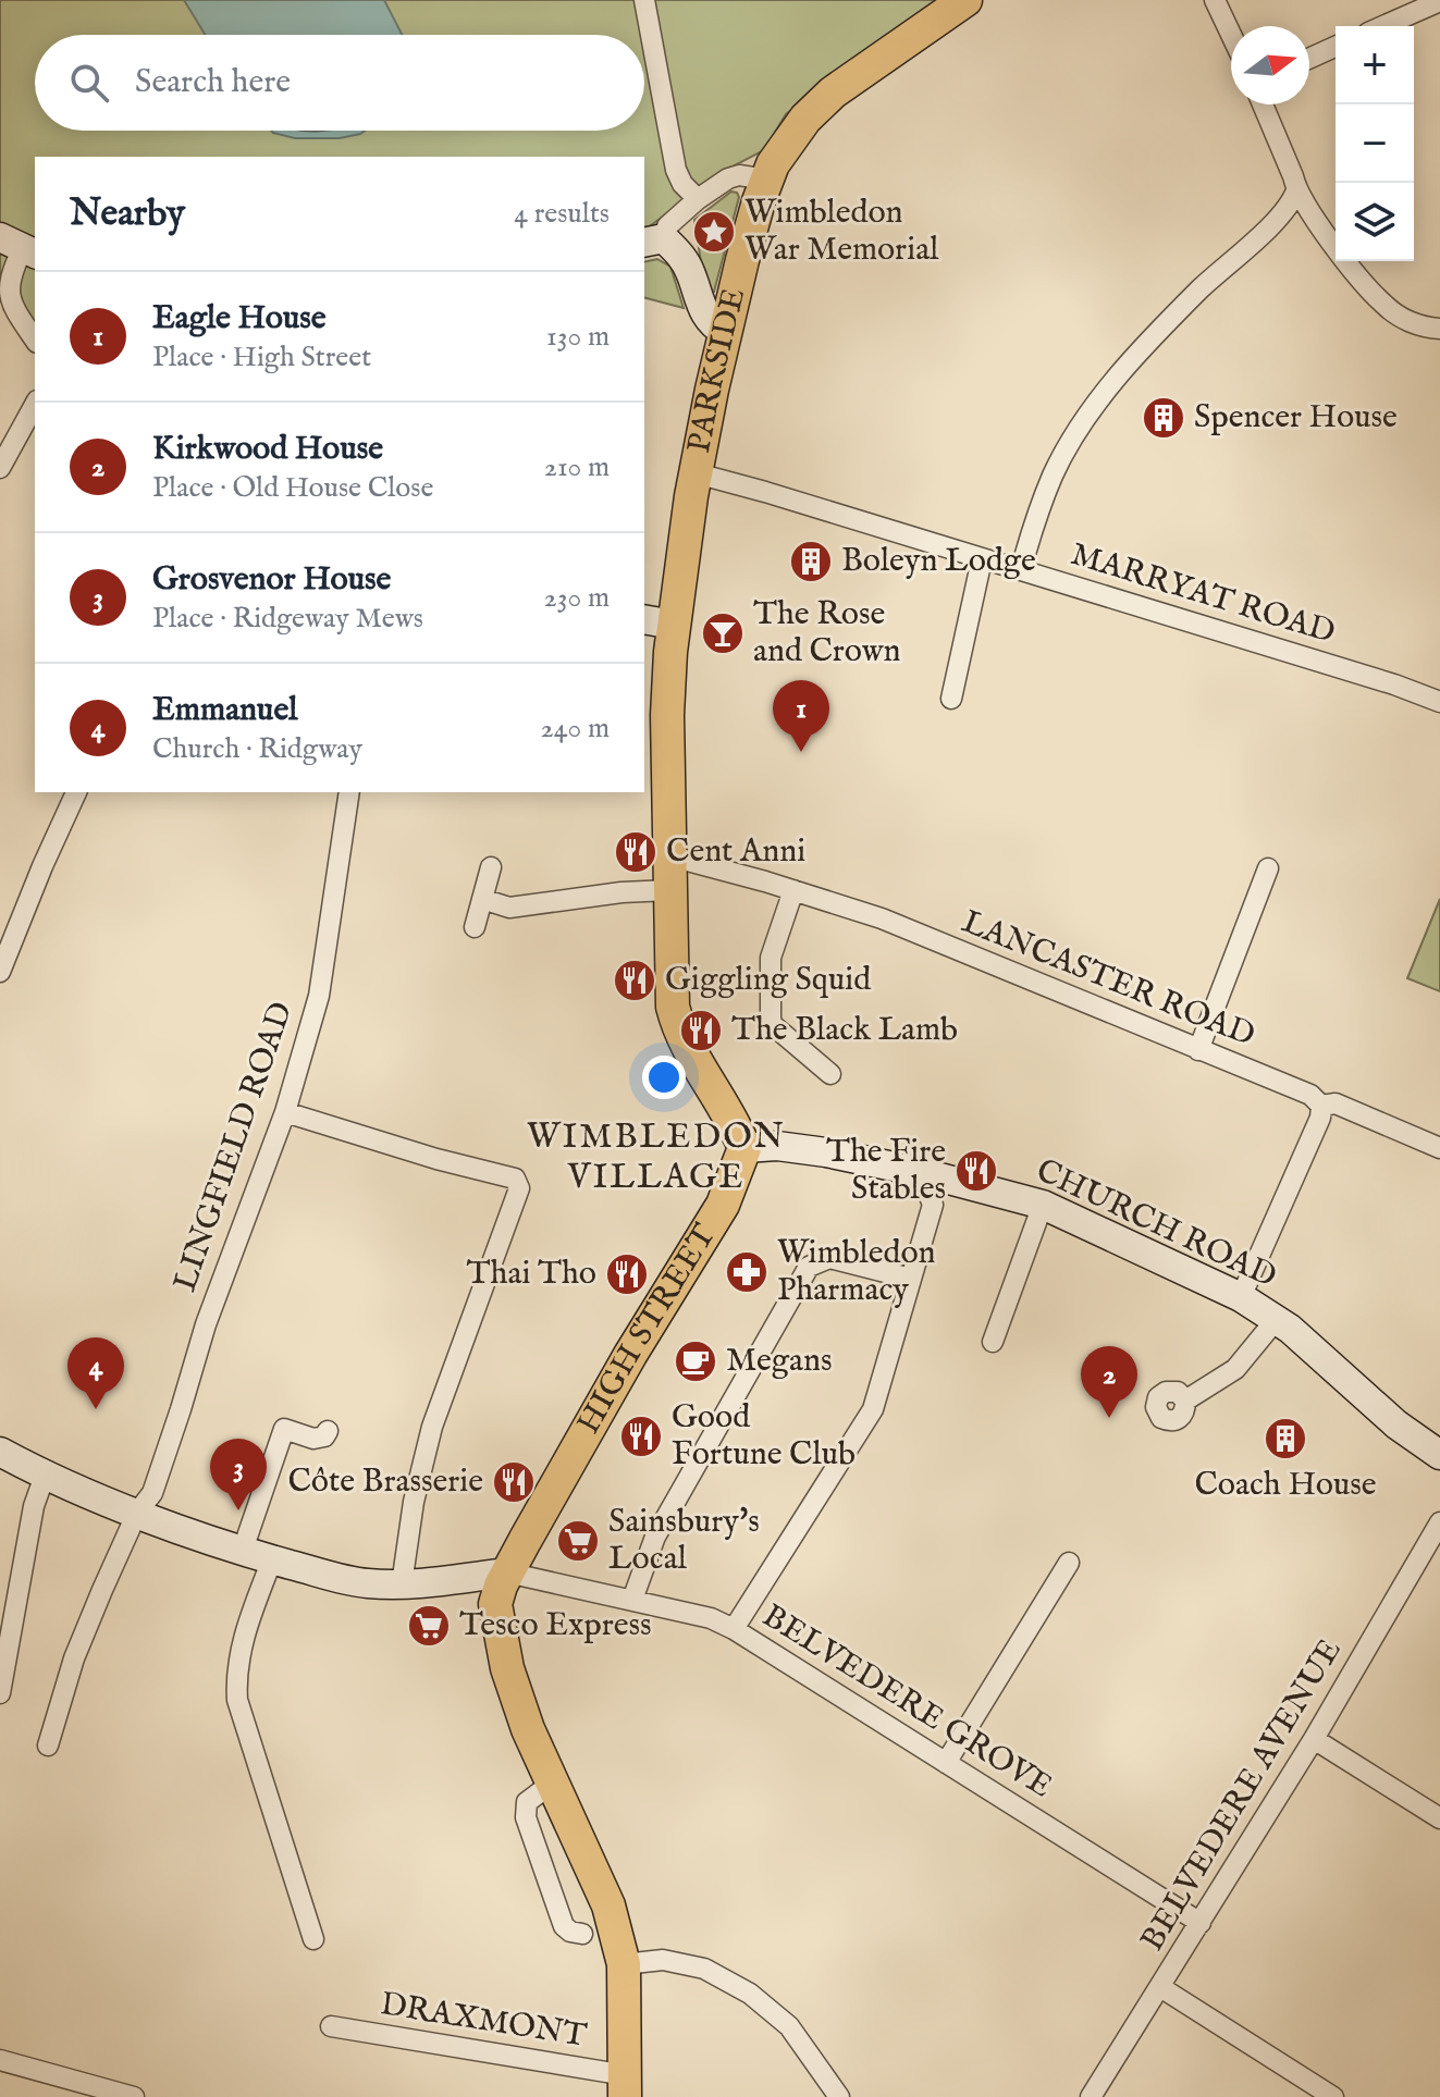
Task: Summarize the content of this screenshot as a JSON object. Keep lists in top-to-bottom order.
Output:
{
  "streets": {
    "main road": ["PARKSIDE", "HIGH STREET"],
    "street": [
      "MARRYAT ROAD",
      "LANCASTER ROAD",
      "LINGFIELD ROAD",
      "CHURCH ROAD",
      "BELVEDERE GROVE",
      "BELVEDERE AVENUE",
      "DRAXMONT"
    ]
  },
  "crossings": [
    ["PARKSIDE", "MARRYAT ROAD"],
    ["CHURCH ROAD", "HIGH STREET"],
    ["HIGH STREET", "BELVEDERE GROVE"],
    ["HIGH STREET", "DRAXMONT"],
    ["BELVEDERE GROVE", "BELVEDERE AVENUE"]
  ],
  "districts": ["WIMBLEDON VILLAGE"],
  "places": {
    "place": ["Wimbledon War Memorial"],
    "building": ["Spencer House", "Boleyn Lodge", "Coach House"],
    "bar": ["The Rose and Crown"],
    "restaurant": [
      "Cent Anni",
      "Giggling Squid",
      "The Black Lamb",
      "The Fire Stables",
      "Thai Tho",
      "Good Fortune Club",
      "Côte Brasserie"
    ],
    "pharmacy": ["Wimbledon Pharmacy"],
    "cafe": ["Megans"],
    "supermarket": ["Sainsbury's Local", "Tesco Express"]
  },
  "north": "right",
  "page": {
    "map_buttons": ["+", "−"],
    "search": "Search here",
    "heading": ["Nearby", "4 results"],
    "list": [
      {
        "mark": "1",
        "name": "Eagle House",
        "note": "Place · High Street",
        "value": "130 m"
      },
      {
        "mark": "2",
        "name": "Kirkwood House",
        "note": "Place · Old House Close",
        "value": "210 m"
      },
      {
        "mark": "3",
        "name": "Grosvenor House",
        "note": "Place · Ridgeway Mews",
        "value": "230 m"
      },
      {
        "mark": "4",
        "name": "Emmanuel",
        "note": "Church · Ridgway",
        "value": "240 m"
      }
    ],
    "pins": [
      "1",
      "4",
      "2",
      "3"
    ]
  }
}
